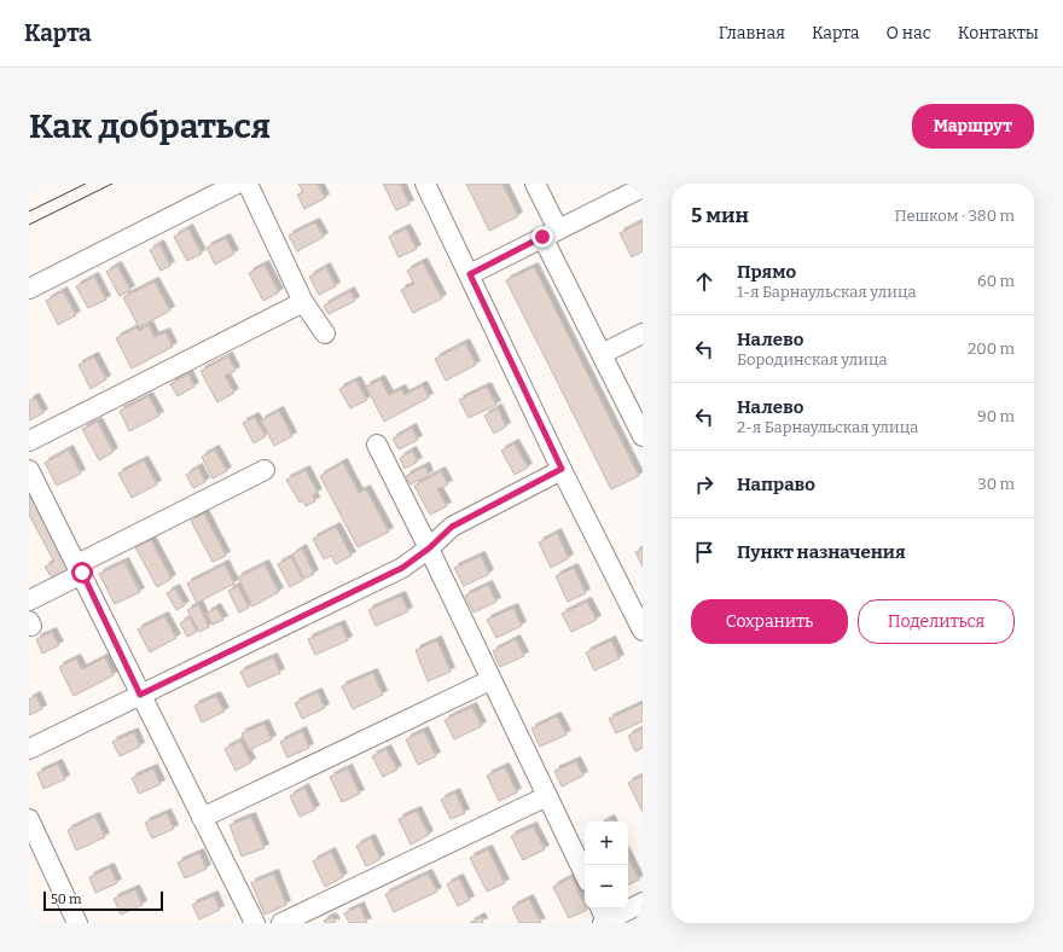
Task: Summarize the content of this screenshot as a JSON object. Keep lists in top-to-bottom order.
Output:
{
  "scale_bar": "50 m",
  "page": {
    "header": "Карта",
    "nav": [
      "Главная",
      "Карта",
      "О нас",
      "Контакты"
    ],
    "buttons": [
      "Маршрут",
      ["Сохранить", "Поделиться"]
    ],
    "title": "Как добраться",
    "heading": ["5 мин", "Пешком · 380 m"],
    "list": [
      ["Прямо", "1-я Барнаульская улица", "60 m"],
      ["Налево", "Бородинская улица", "200 m"],
      ["Налево", "2-я Барнаульская улица", "90 m"],
      ["Направо", "30 m"],
      "Пункт назначения"
    ],
    "map_buttons": ["+", "−"],
    "scale": "50 m"
  }
}
